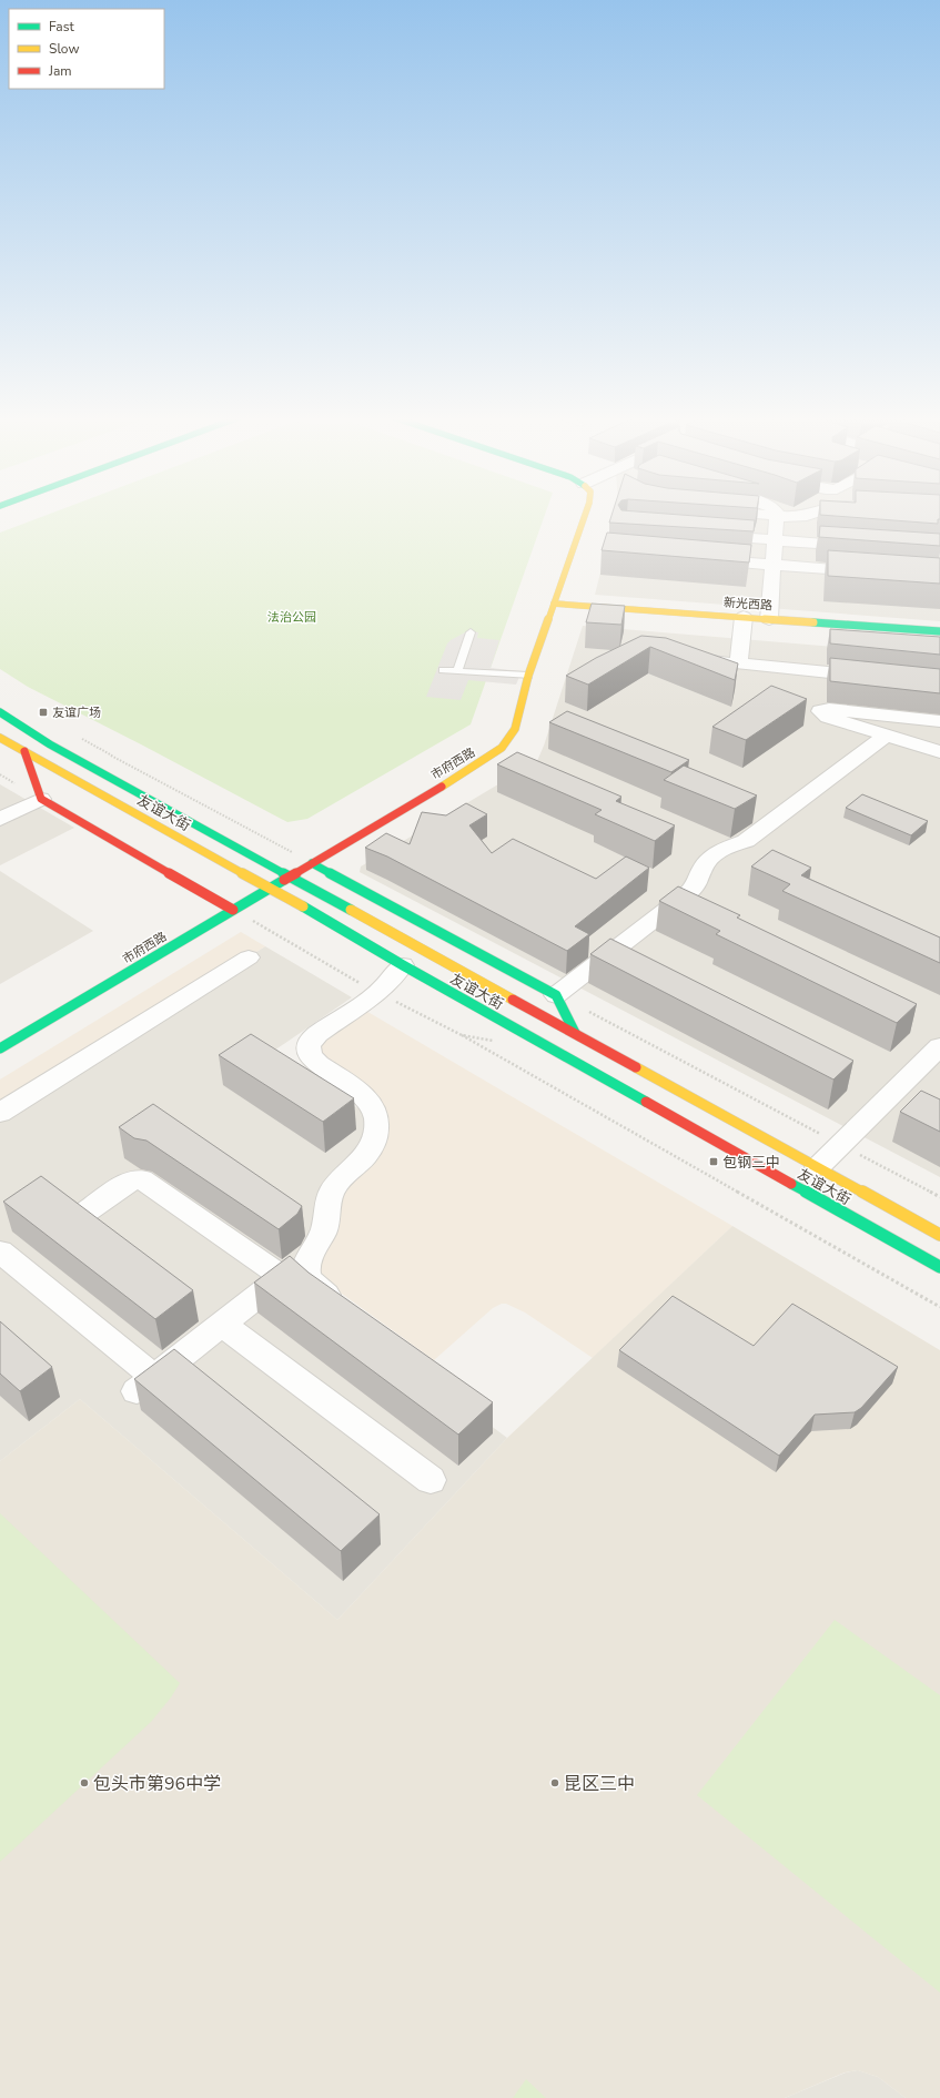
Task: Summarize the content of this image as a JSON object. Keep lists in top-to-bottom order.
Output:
{
  "streets": {
    "main road": ["新光西路", "市府西路", "友谊大街"]
  },
  "crossings": [
    ["新光西路", "市府西路"],
    ["市府西路", "友谊大街"]
  ],
  "parks": ["法治公园"],
  "places": {
    "transit": ["友谊广场", "包钢三中"],
    "other": ["包头市第96中学", "昆区三中"]
  },
  "legend": ["Fast", "Slow", "Jam"]
}
